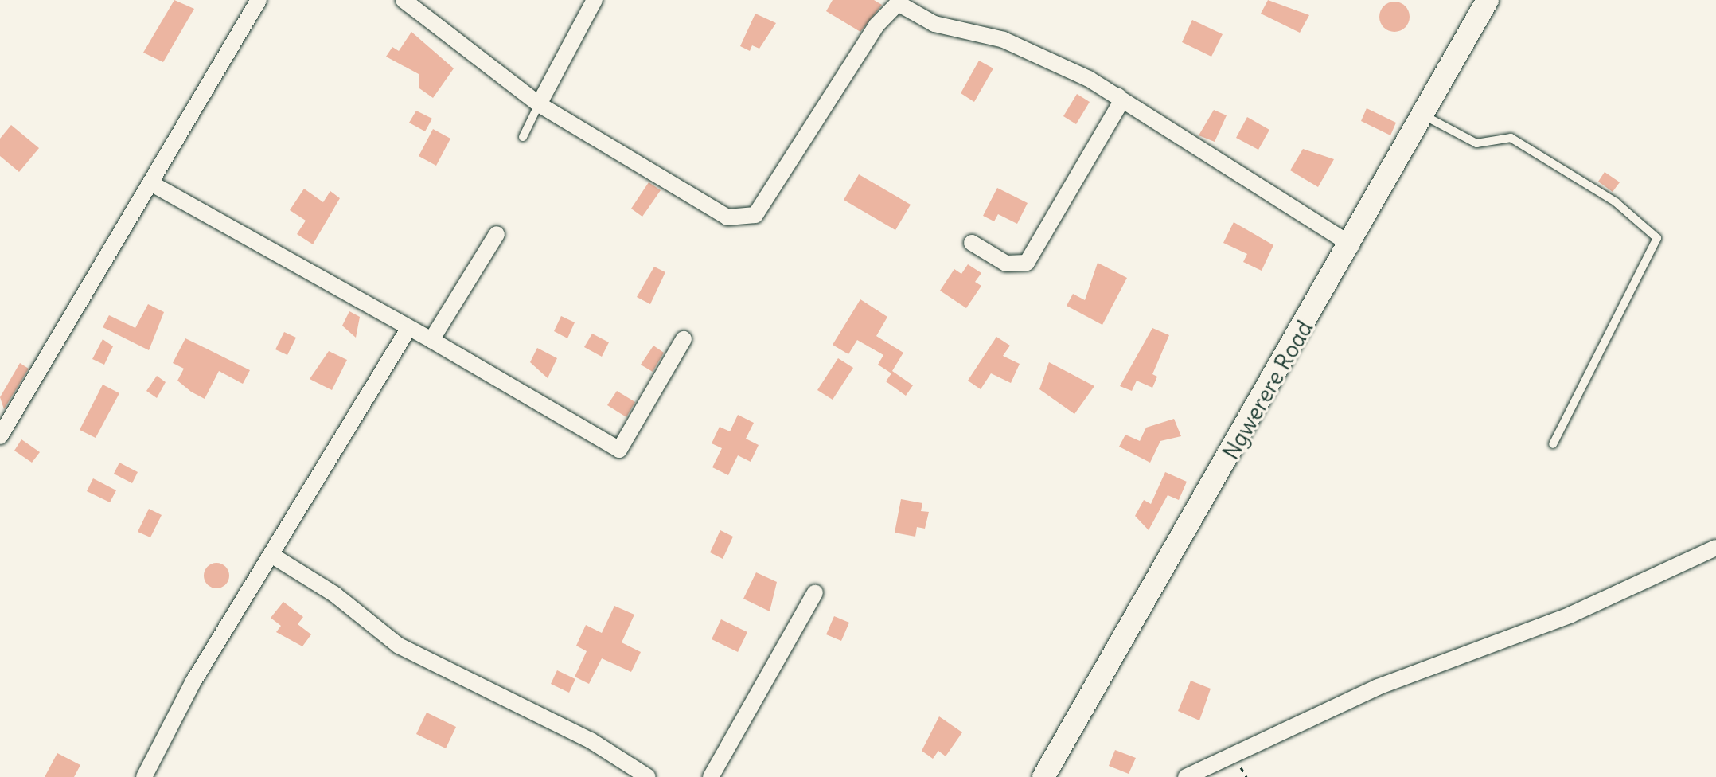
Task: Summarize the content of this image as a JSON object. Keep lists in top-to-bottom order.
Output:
{
  "streets": {
    "main road": ["Ngwerere Road"]
  }
}
